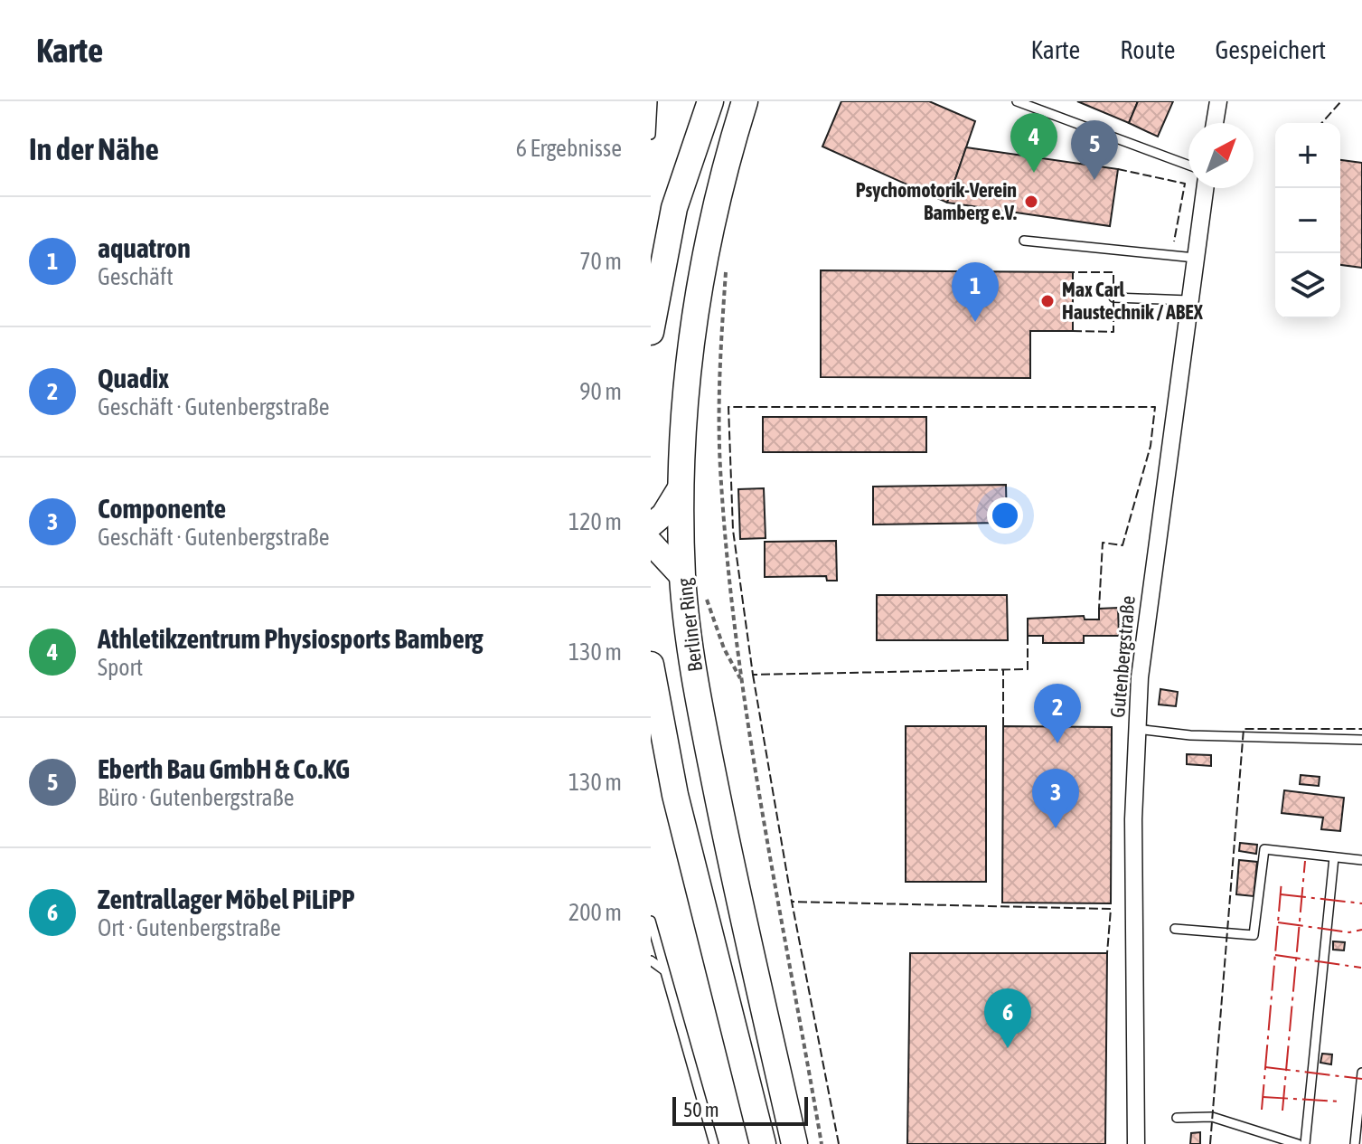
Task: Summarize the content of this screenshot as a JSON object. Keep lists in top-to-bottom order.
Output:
{
  "streets": {
    "main road": ["Berliner Ring"],
    "street": ["Gutenbergstraße"]
  },
  "places": ["Psychomotorik-Verein Bamberg e.V.", "Max Carl Haustechnik / ABEX"],
  "scale_bar": "50 m",
  "north": "top right",
  "page": {
    "header": "Karte",
    "nav": ["Karte", "Route", "Gespeichert"],
    "heading": ["In der Nähe", "6 Ergebnisse"],
    "pins": [
      "4",
      "5",
      "1",
      "2",
      "3",
      "6"
    ],
    "map_buttons": ["+", "−"],
    "list": [
      {
        "mark": "1",
        "name": "aquatron",
        "note": "Geschäft",
        "value": "70 m"
      },
      {
        "mark": "2",
        "name": "Quadix",
        "note": "Geschäft · Gutenbergstraße",
        "value": "90 m"
      },
      {
        "mark": "3",
        "name": "Componente",
        "note": "Geschäft · Gutenbergstraße",
        "value": "120 m"
      },
      {
        "mark": "4",
        "name": "Athletikzentrum Physiosports Bamberg",
        "note": "Sport",
        "value": "130 m"
      },
      {
        "mark": "5",
        "name": "Eberth Bau GmbH & Co.KG",
        "note": "Büro · Gutenbergstraße",
        "value": "130 m"
      },
      {
        "mark": "6",
        "name": "Zentrallager Möbel PiLiPP",
        "note": "Ort · Gutenbergstraße",
        "value": "200 m"
      }
    ],
    "scale": "50 m"
  }
}
